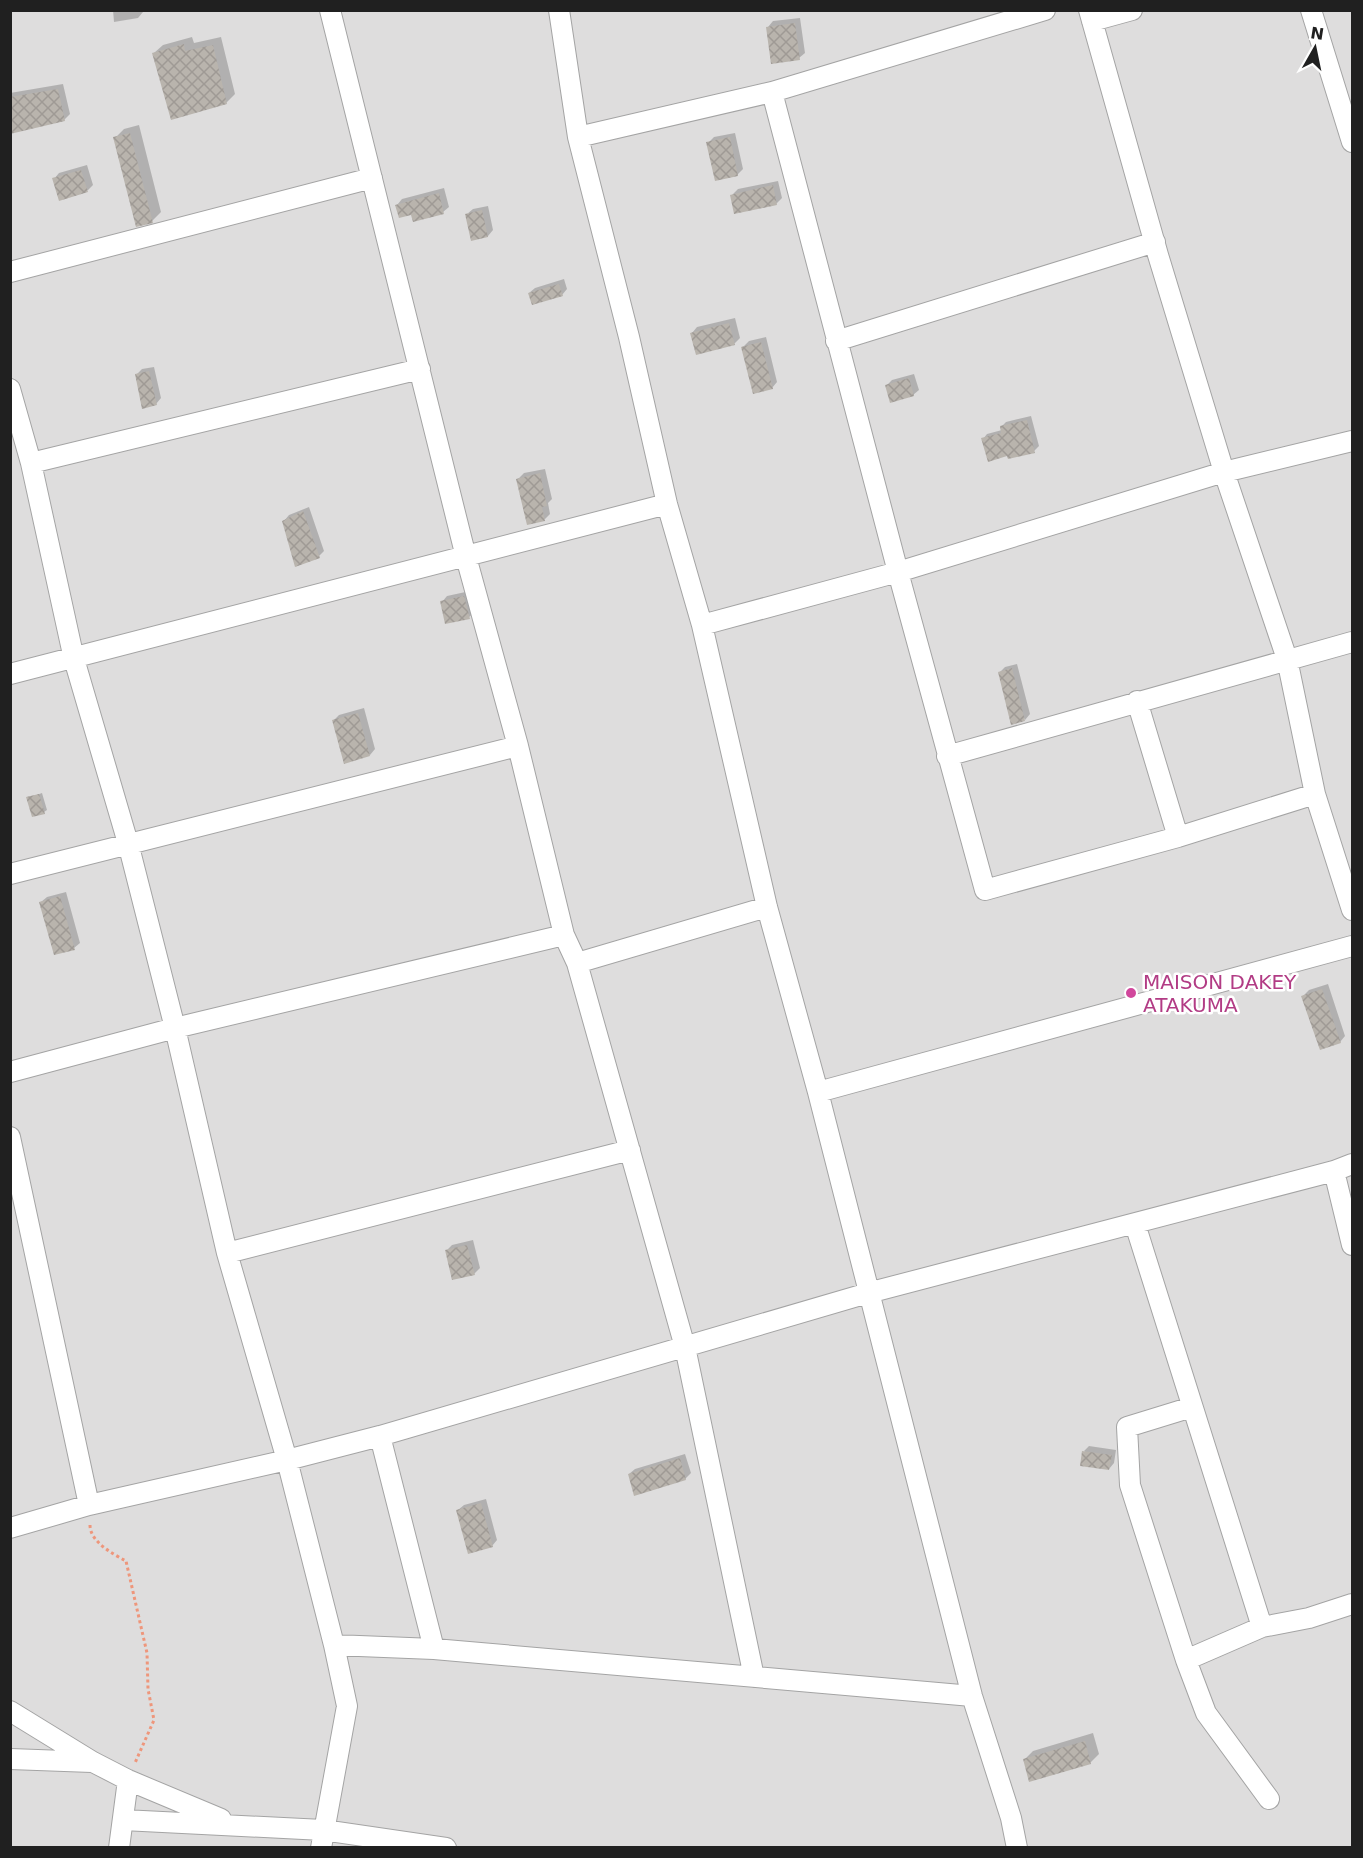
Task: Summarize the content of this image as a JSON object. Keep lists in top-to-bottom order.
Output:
{
  "places": ["MAISON DAKEY ATAKUMA"],
  "north": "top"
}
